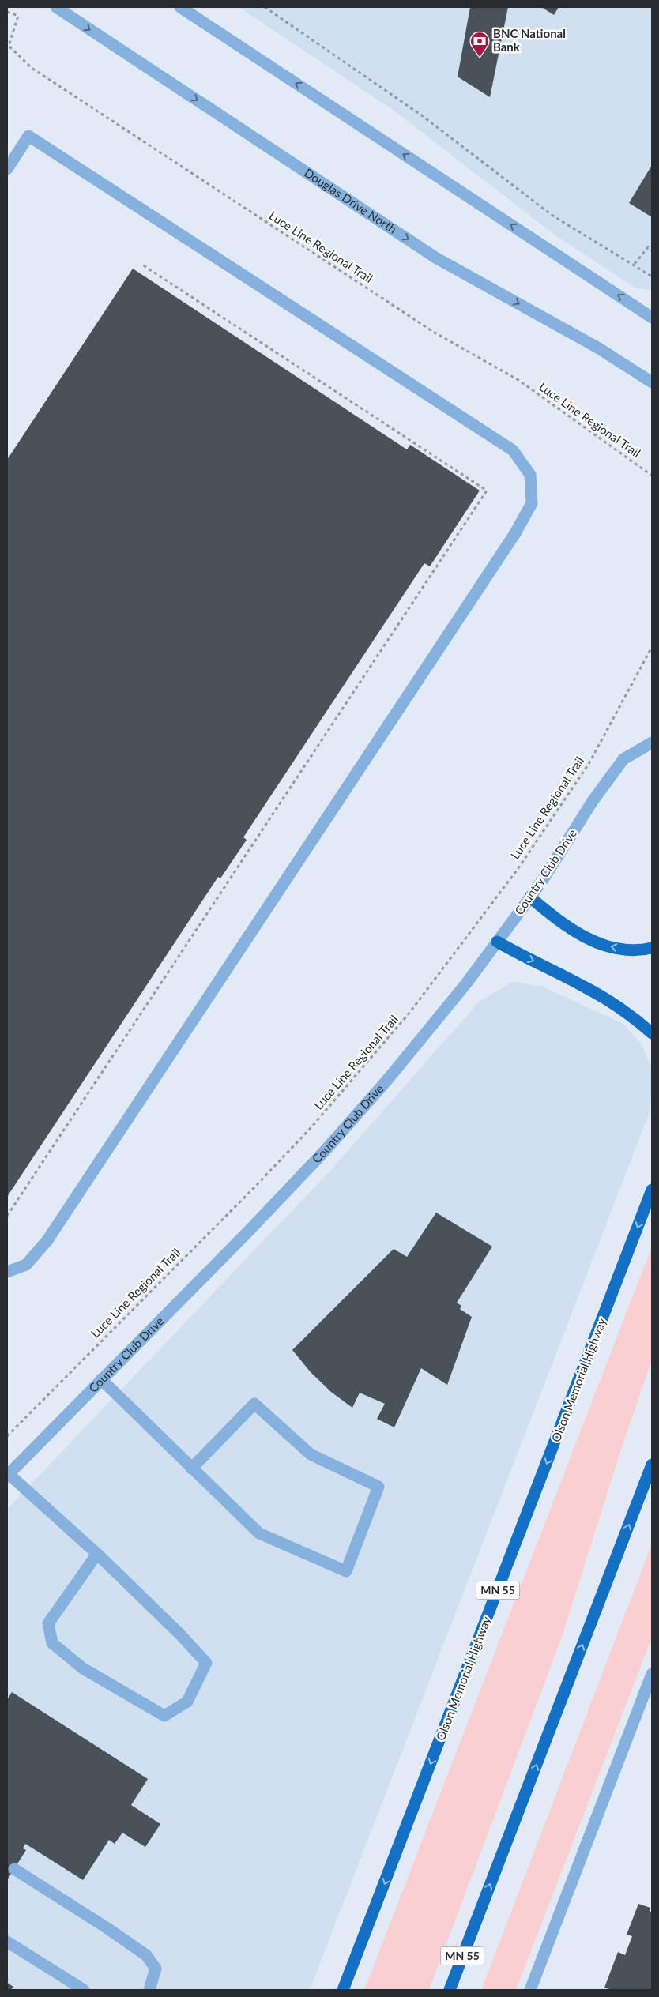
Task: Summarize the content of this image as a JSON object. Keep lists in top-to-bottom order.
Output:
{
  "streets": {
    "highway": ["Olson Memorial Highway", "MN 55"],
    "street": ["Douglas Drive North", "Country Club Drive"],
    "path": ["Luce Line Regional Trail"]
  },
  "places": {
    "bank": ["BNC National Bank"]
  }
}
